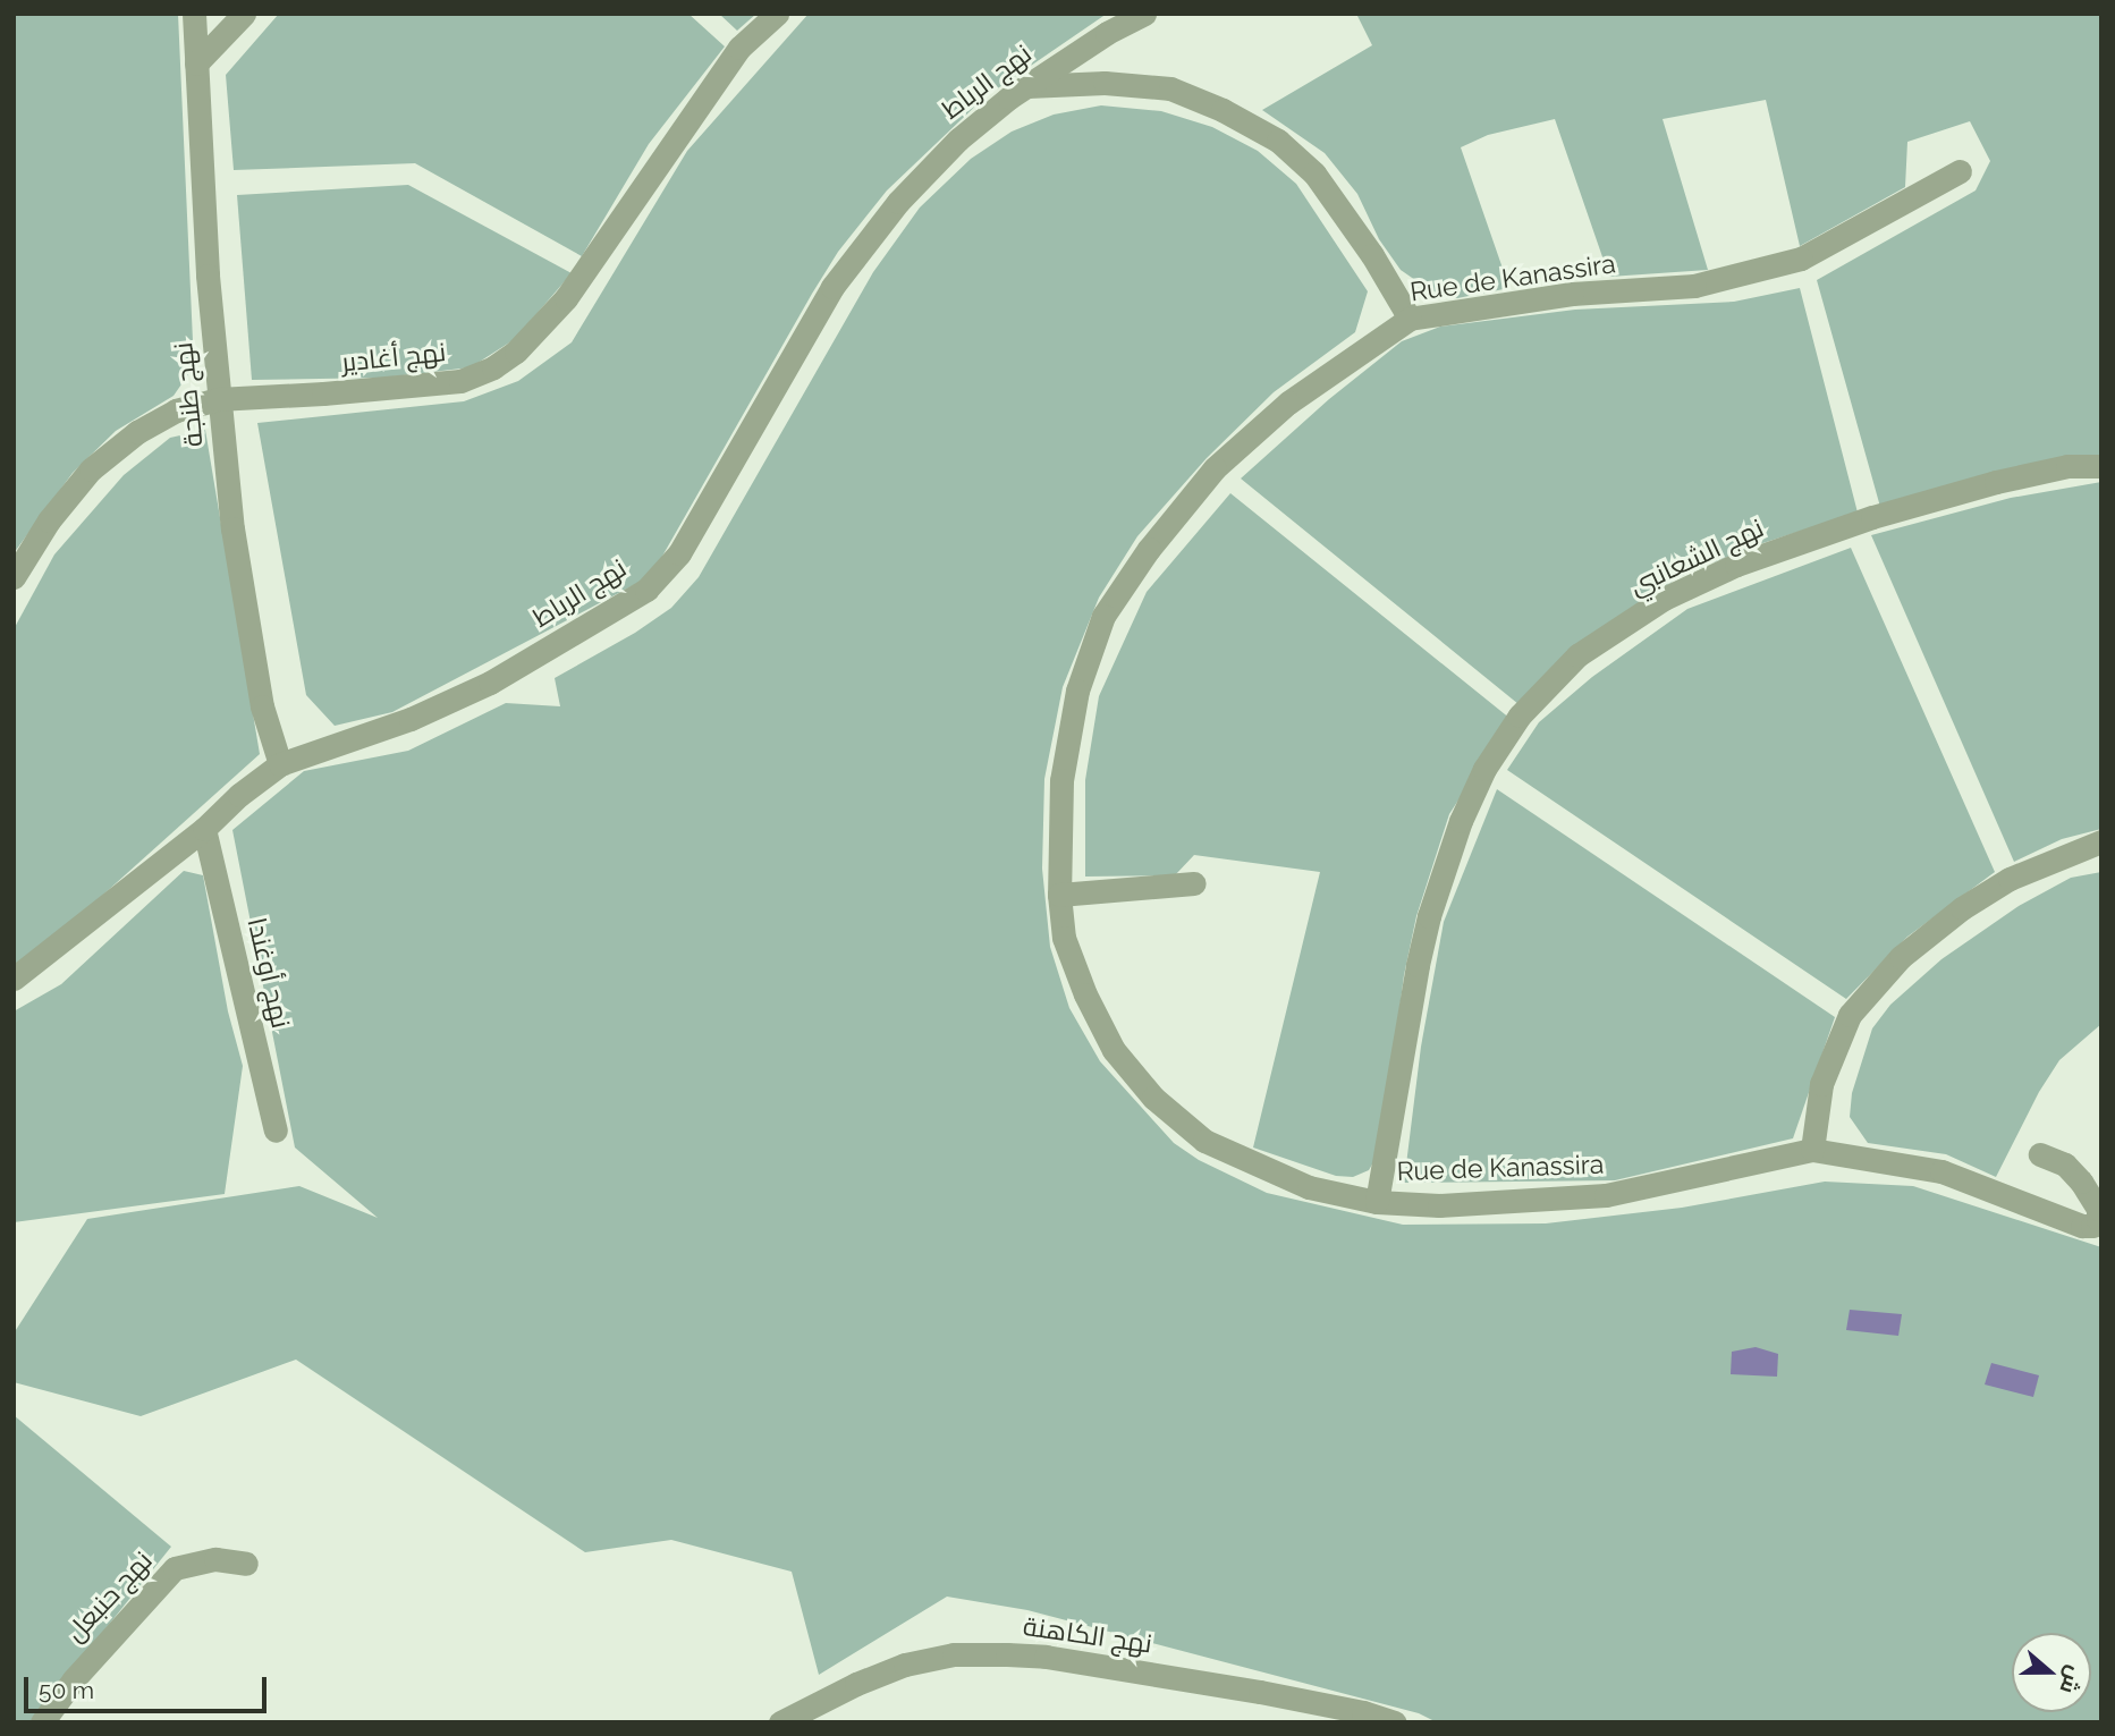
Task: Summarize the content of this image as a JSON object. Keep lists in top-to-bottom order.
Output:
{
  "streets": {
    "street": [
      "نهج الرباط",
      "Rue de Kanassira",
      "نهج أغادير",
      "نهج طنجة",
      "نهج الشعانبي",
      "نهج أوغندا",
      "نهج حنبعل",
      "نهج الكاهنة"
    ]
  },
  "crossings": [
    ["نهج الرباط", "نهج طنجة"],
    ["نهج الرباط", "نهج أوغندا"],
    ["Rue de Kanassira", "نهج الشعانبي"],
    ["نهج أغادير", "نهج طنجة"]
  ],
  "scale_bar": "50 m",
  "north": "right"
}
